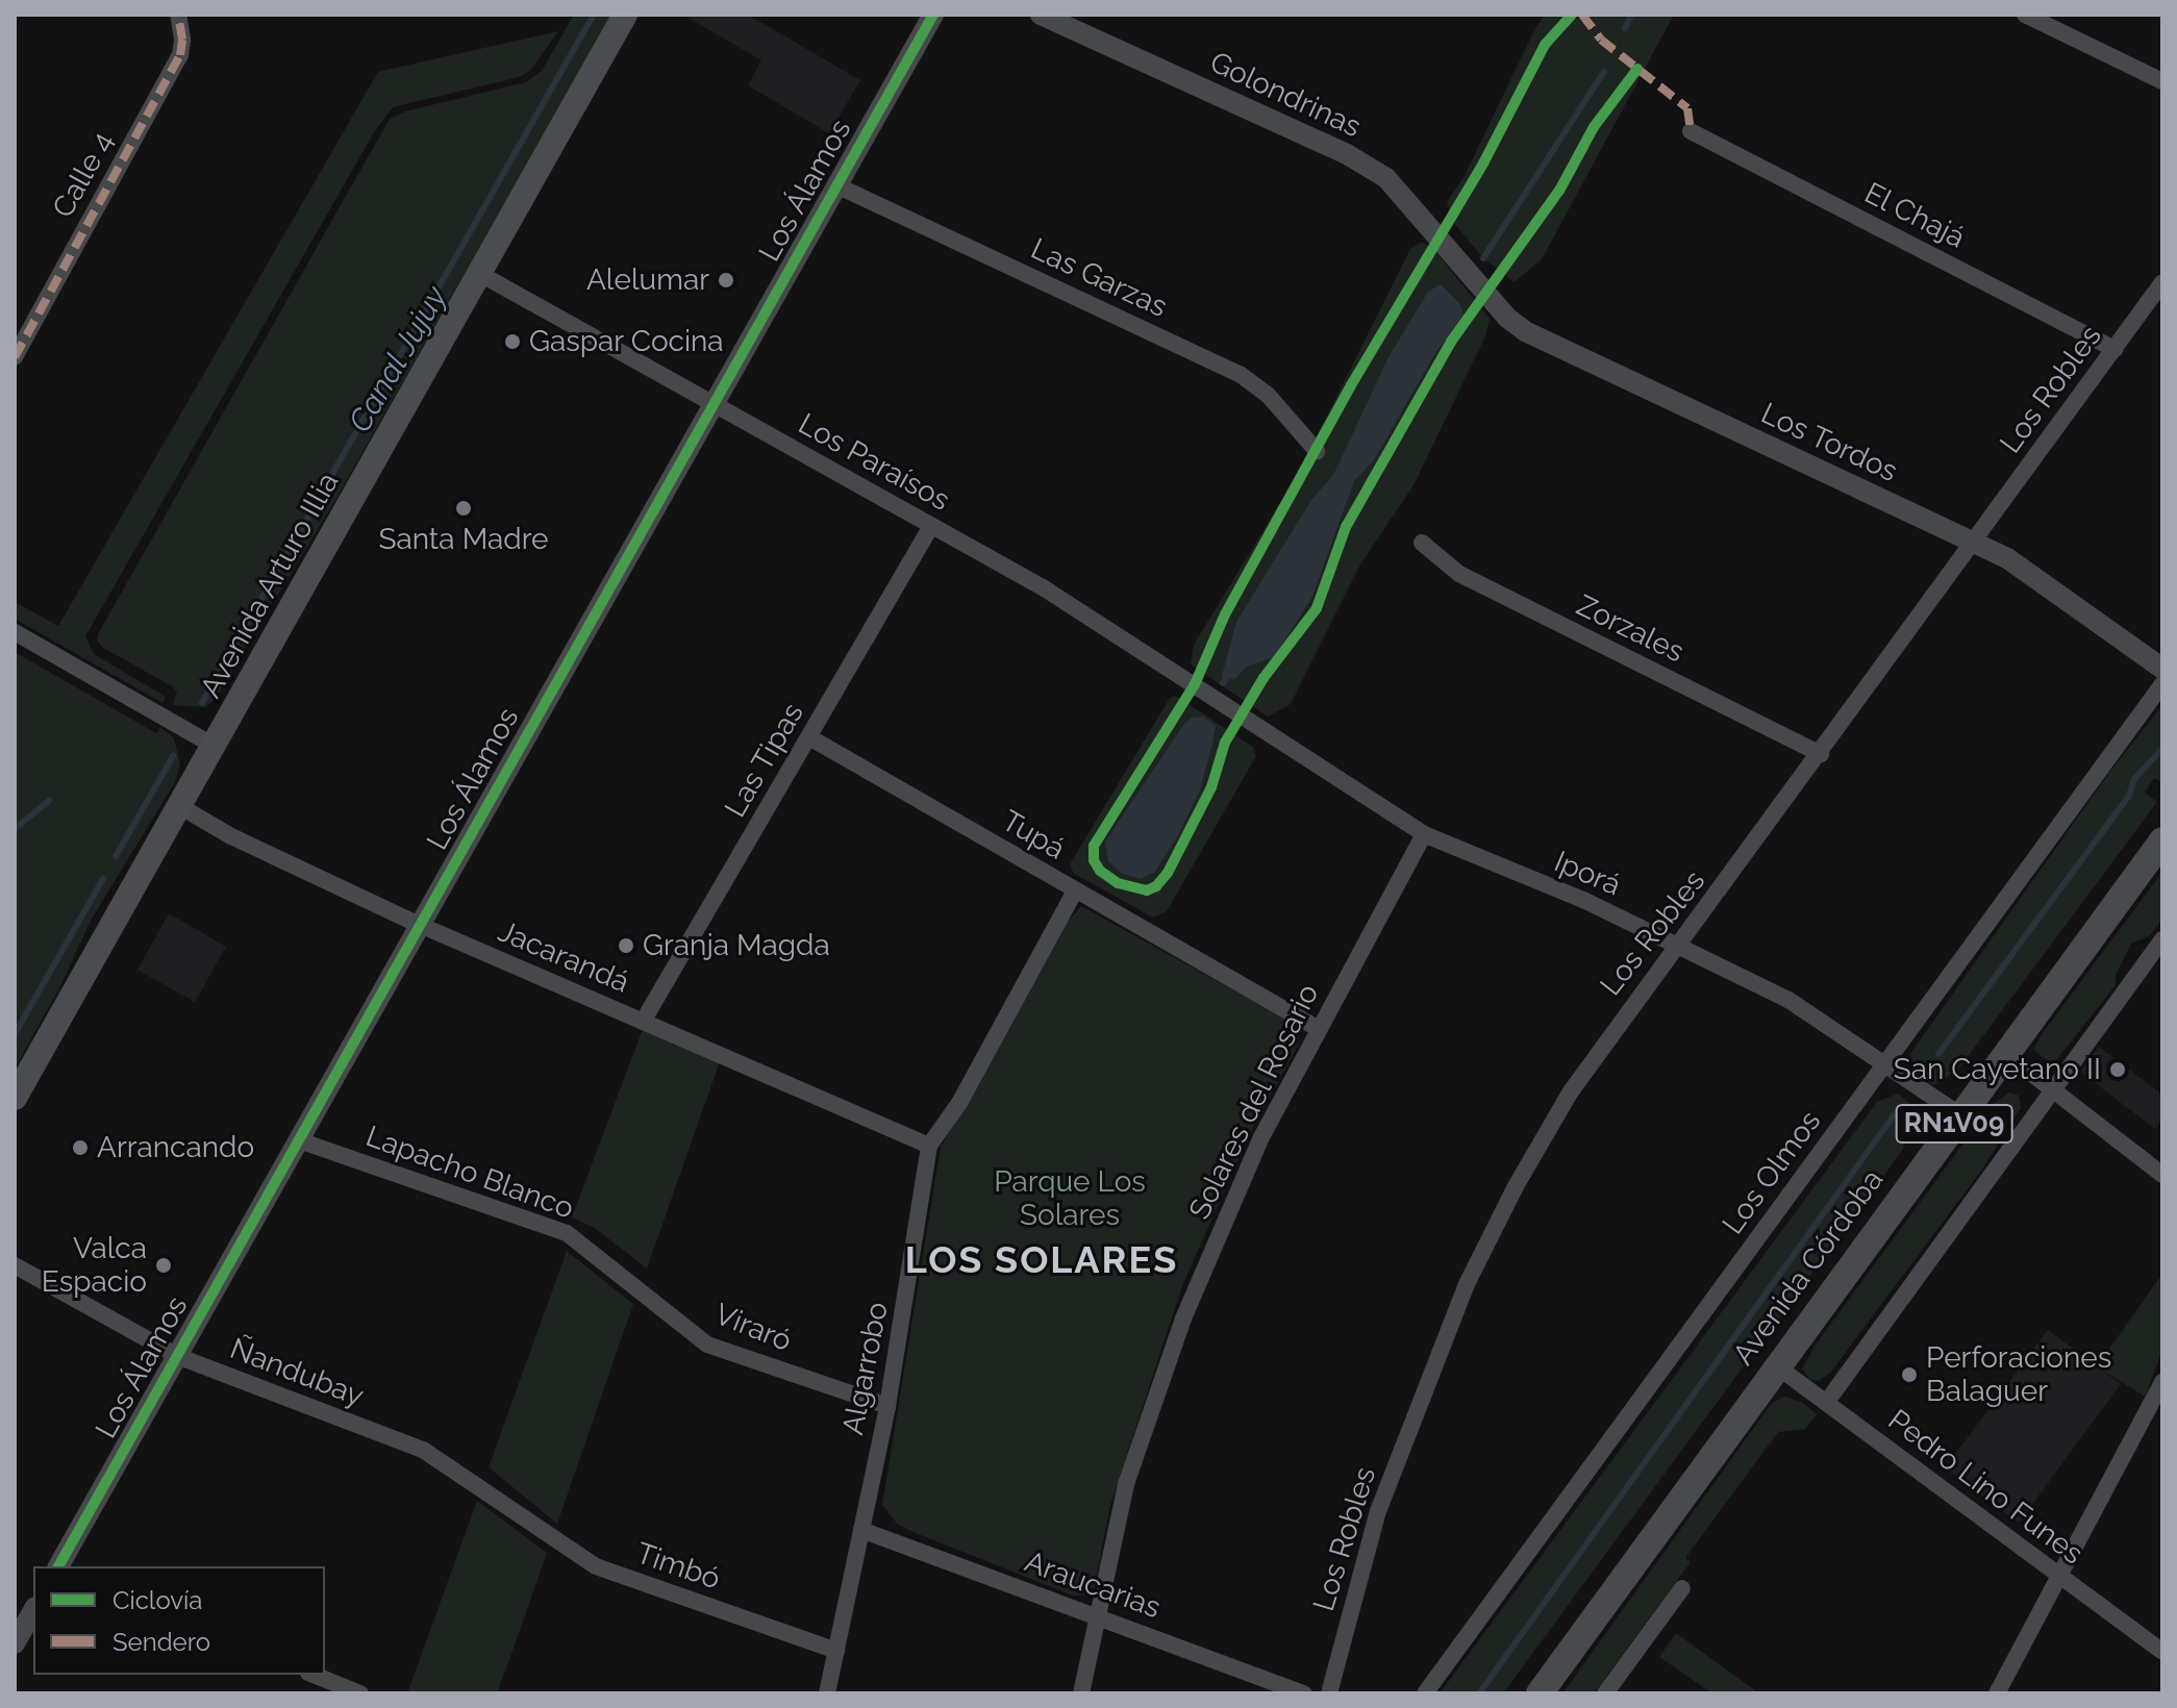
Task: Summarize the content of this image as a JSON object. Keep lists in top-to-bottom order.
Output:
{
  "streets": {
    "main road": ["Avenida Arturo Illia", "RN1V09", "Avenida Córdoba"],
    "street": [
      "Golondrinas",
      "Calle 4",
      "Los Álamos",
      "El Chajá",
      "Las Garzas",
      "Los Robles",
      "Los Tordos",
      "Los Paraísos",
      "Zorzales",
      "Las Tipas",
      "Tupá",
      "Iporá",
      "Jacarandá",
      "Solares del Rosario",
      "Lapacho Blanco",
      "Los Olmos",
      "Viraró",
      "Algarrobo",
      "Ñandubay",
      "Pedro Lino Funes",
      "Timbó",
      "Araucarias"
    ]
  },
  "crossings": [
    ["Golondrinas", "Los Tordos"],
    ["Los Álamos", "Las Garzas"],
    ["Los Álamos", "Los Paraísos"],
    ["Los Álamos", "Jacarandá"],
    ["Los Álamos", "Lapacho Blanco"],
    ["Los Álamos", "Ñandubay"],
    ["El Chajá", "Los Robles"],
    ["Los Robles", "Los Tordos"],
    ["Los Robles", "Zorzales"],
    ["Los Robles", "Iporá"],
    ["Los Paraísos", "Avenida Arturo Illia"],
    ["Los Paraísos", "Las Tipas"],
    ["Los Paraísos", "Iporá"],
    ["Avenida Arturo Illia", "Jacarandá"],
    ["Las Tipas", "Tupá"],
    ["Las Tipas", "Jacarandá"],
    ["Tupá", "Solares del Rosario"],
    ["Tupá", "Algarrobo"],
    ["Iporá", "Solares del Rosario"],
    ["Iporá", "Los Olmos"],
    ["Iporá", "Avenida Córdoba"],
    ["Jacarandá", "Algarrobo"],
    ["Solares del Rosario", "Araucarias"],
    ["Lapacho Blanco", "Viraró"],
    ["Avenida Córdoba", "Pedro Lino Funes"],
    ["Viraró", "Algarrobo"],
    ["Algarrobo", "Timbó"],
    ["Algarrobo", "Araucarias"],
    ["Ñandubay", "Timbó"]
  ],
  "districts": ["LOS SOLARES"],
  "water": ["Canal Jujuy"],
  "parks": ["Parque Los Solares"],
  "places": [
    "Alelumar",
    "Gaspar Cocina",
    "Santa Madre",
    "Granja Magda",
    "San Cayetano II",
    "Arrancando",
    "Valca Espacio",
    "Perforaciones Balaguer"
  ],
  "legend": ["Ciclovía", "Sendero"]
}
